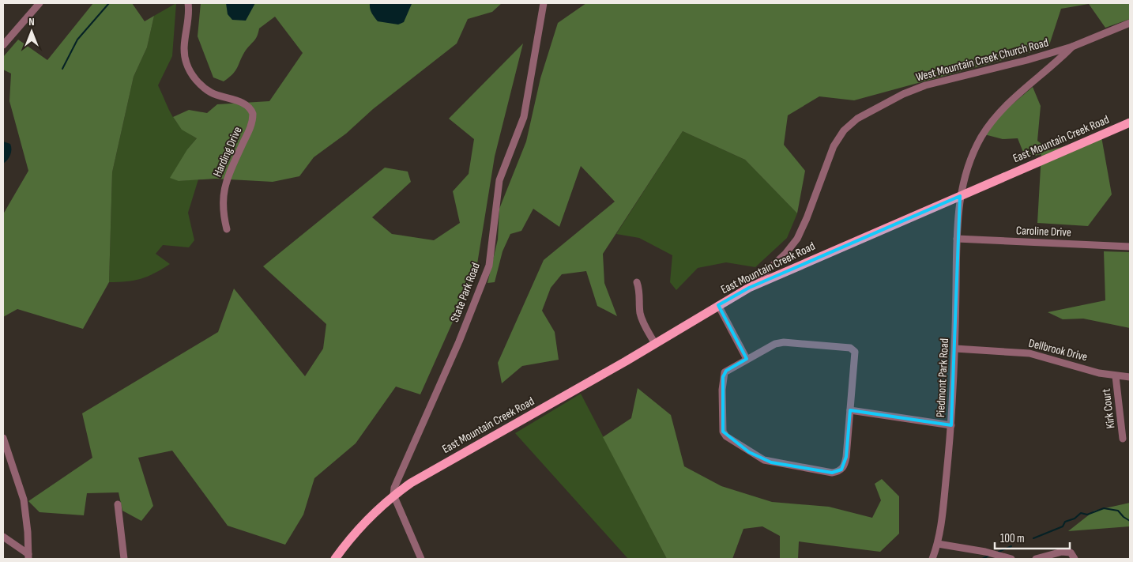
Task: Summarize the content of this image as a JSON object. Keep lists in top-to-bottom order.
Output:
{
  "streets": {
    "main road": ["East Mountain Creek Road"],
    "street": [
      "West Mountain Creek Church Road",
      "Harding Drive",
      "Caroline Drive",
      "State Park Road",
      "Dellbrook Drive",
      "Piedmont Park Road",
      "Kirk Court"
    ]
  },
  "crossings": [
    ["West Mountain Creek Church Road", "East Mountain Creek Road"],
    ["West Mountain Creek Church Road", "Piedmont Park Road"],
    ["East Mountain Creek Road", "State Park Road"],
    ["East Mountain Creek Road", "Piedmont Park Road"],
    ["Caroline Drive", "Piedmont Park Road"],
    ["Dellbrook Drive", "Piedmont Park Road"],
    ["Dellbrook Drive", "Kirk Court"]
  ],
  "scale_bar": "100 m",
  "north": "top"
}
